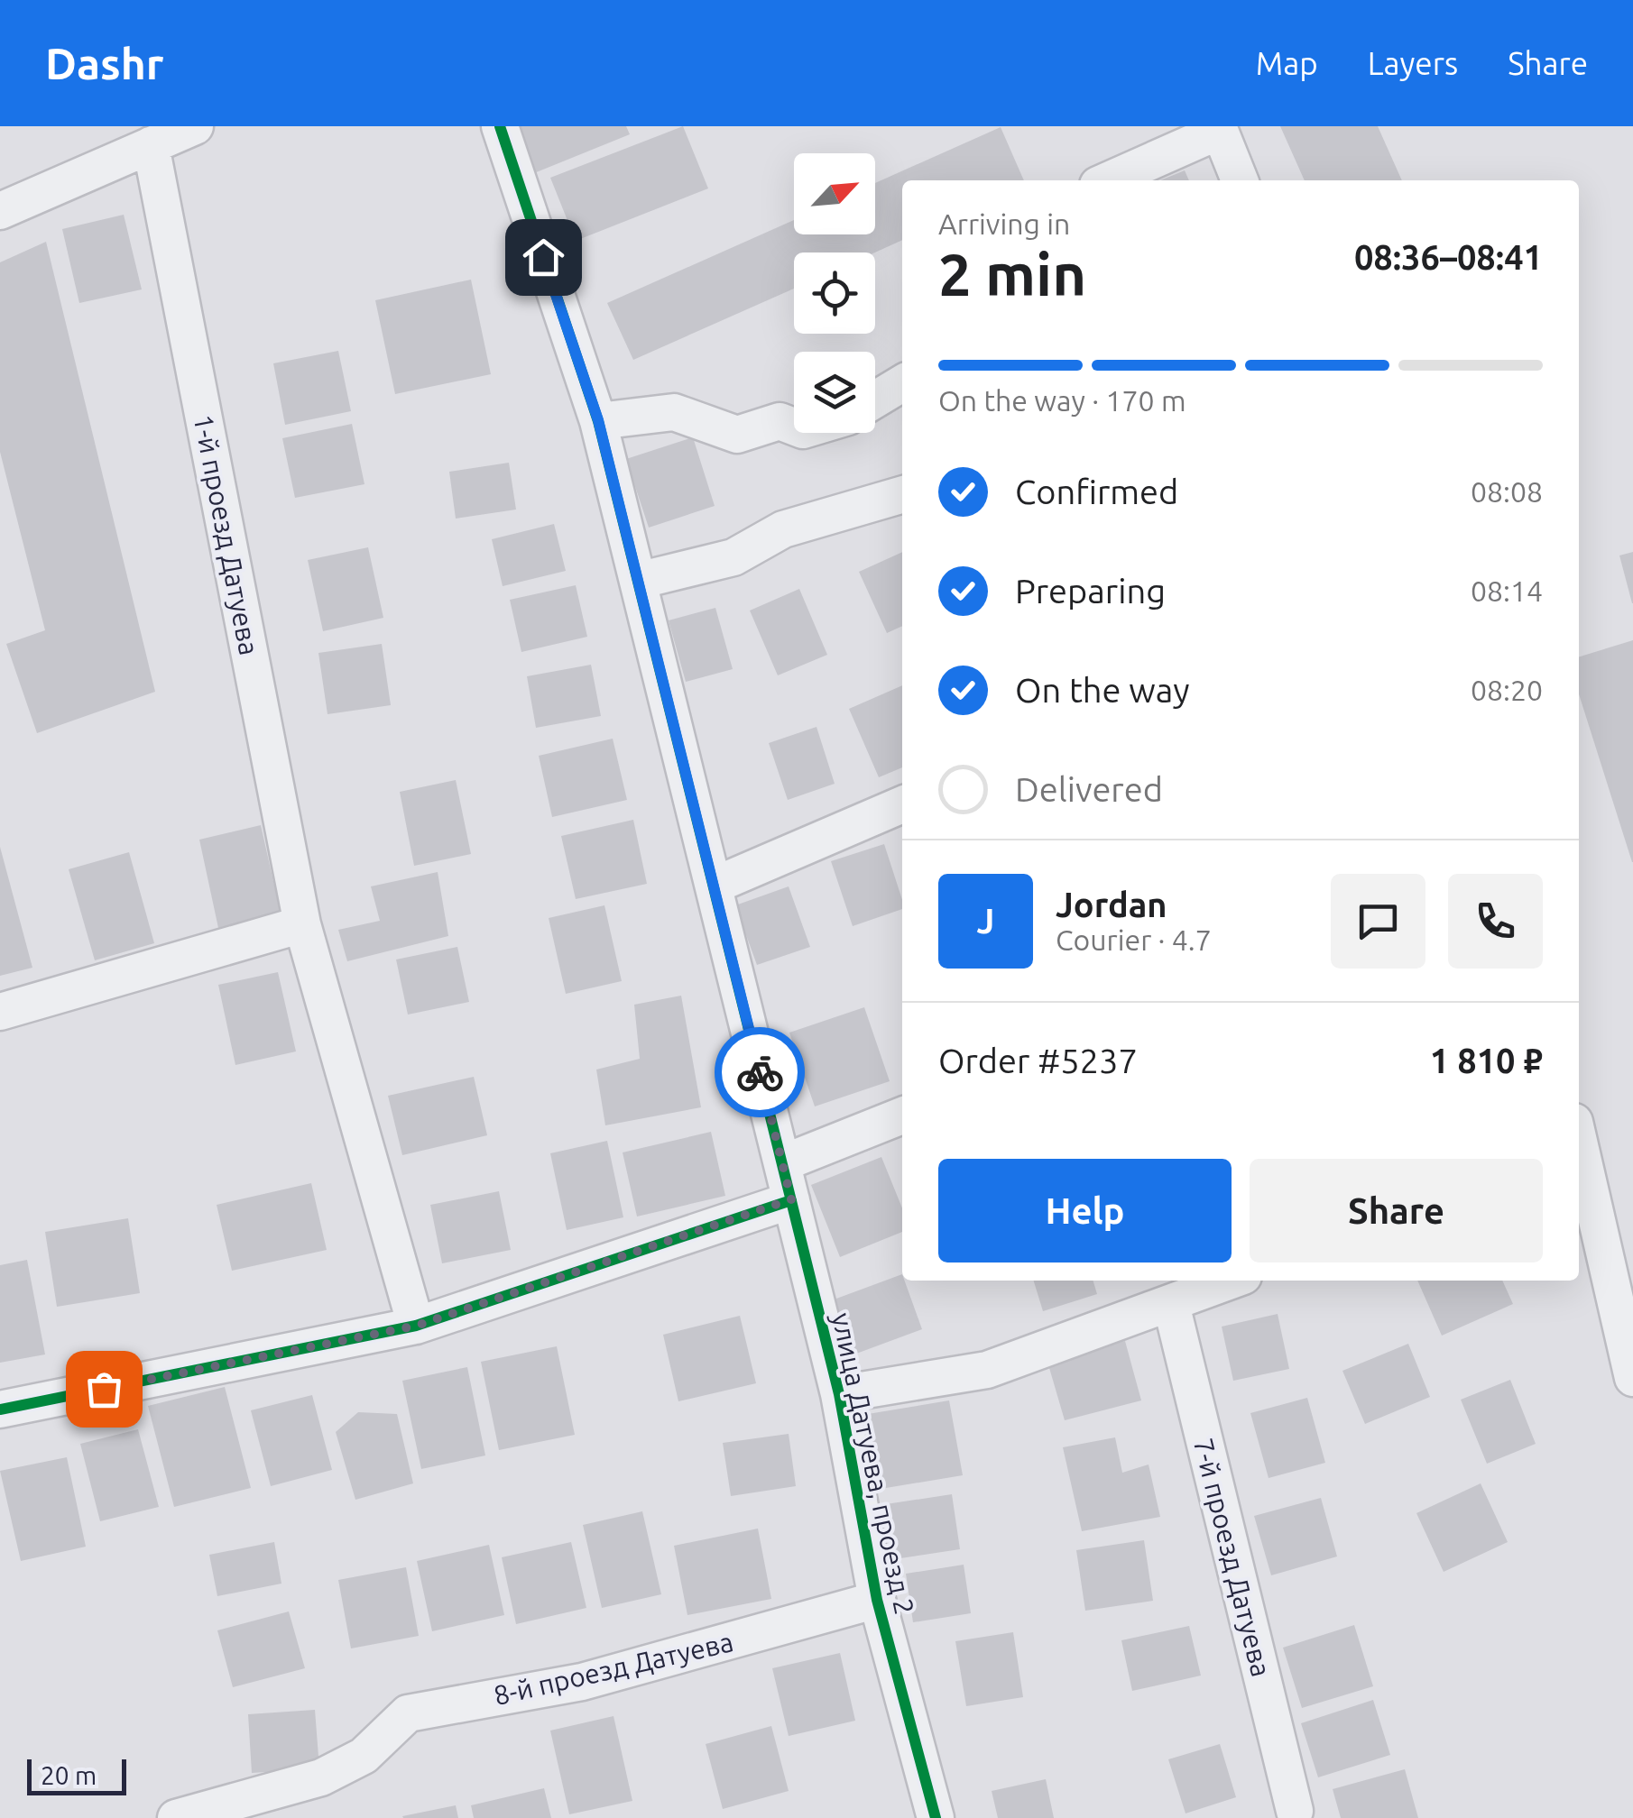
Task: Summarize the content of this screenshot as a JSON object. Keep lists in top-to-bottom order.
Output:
{
  "streets": {
    "street": [
      "1-й проезд Датуева",
      "улица Датуева, проезд 2",
      "7-й проезд Датуева",
      "8-й проезд Датуева"
    ]
  },
  "crossings": [
    ["улица Датуева, проезд 2", "8-й проезд Датуева"]
  ],
  "scale_bar": "20 m",
  "north": "top right",
  "page": {
    "header": "Dashr",
    "nav": ["Map", "Layers", "Share"],
    "heading": ["2 min", "Arriving in", "08:36–08:41"],
    "panel": [
      "Jordan",
      "Courier · 4.7",
      "Order #5237",
      "1 810 ₽"
    ],
    "bar": "On the way · 170 m",
    "list": [
      ["Confirmed", "08:08"],
      ["Preparing", "08:14"],
      ["On the way", "08:20"],
      "Delivered"
    ],
    "round": "J",
    "buttons": ["Help", "Share"],
    "scale": "20 m"
  }
}
